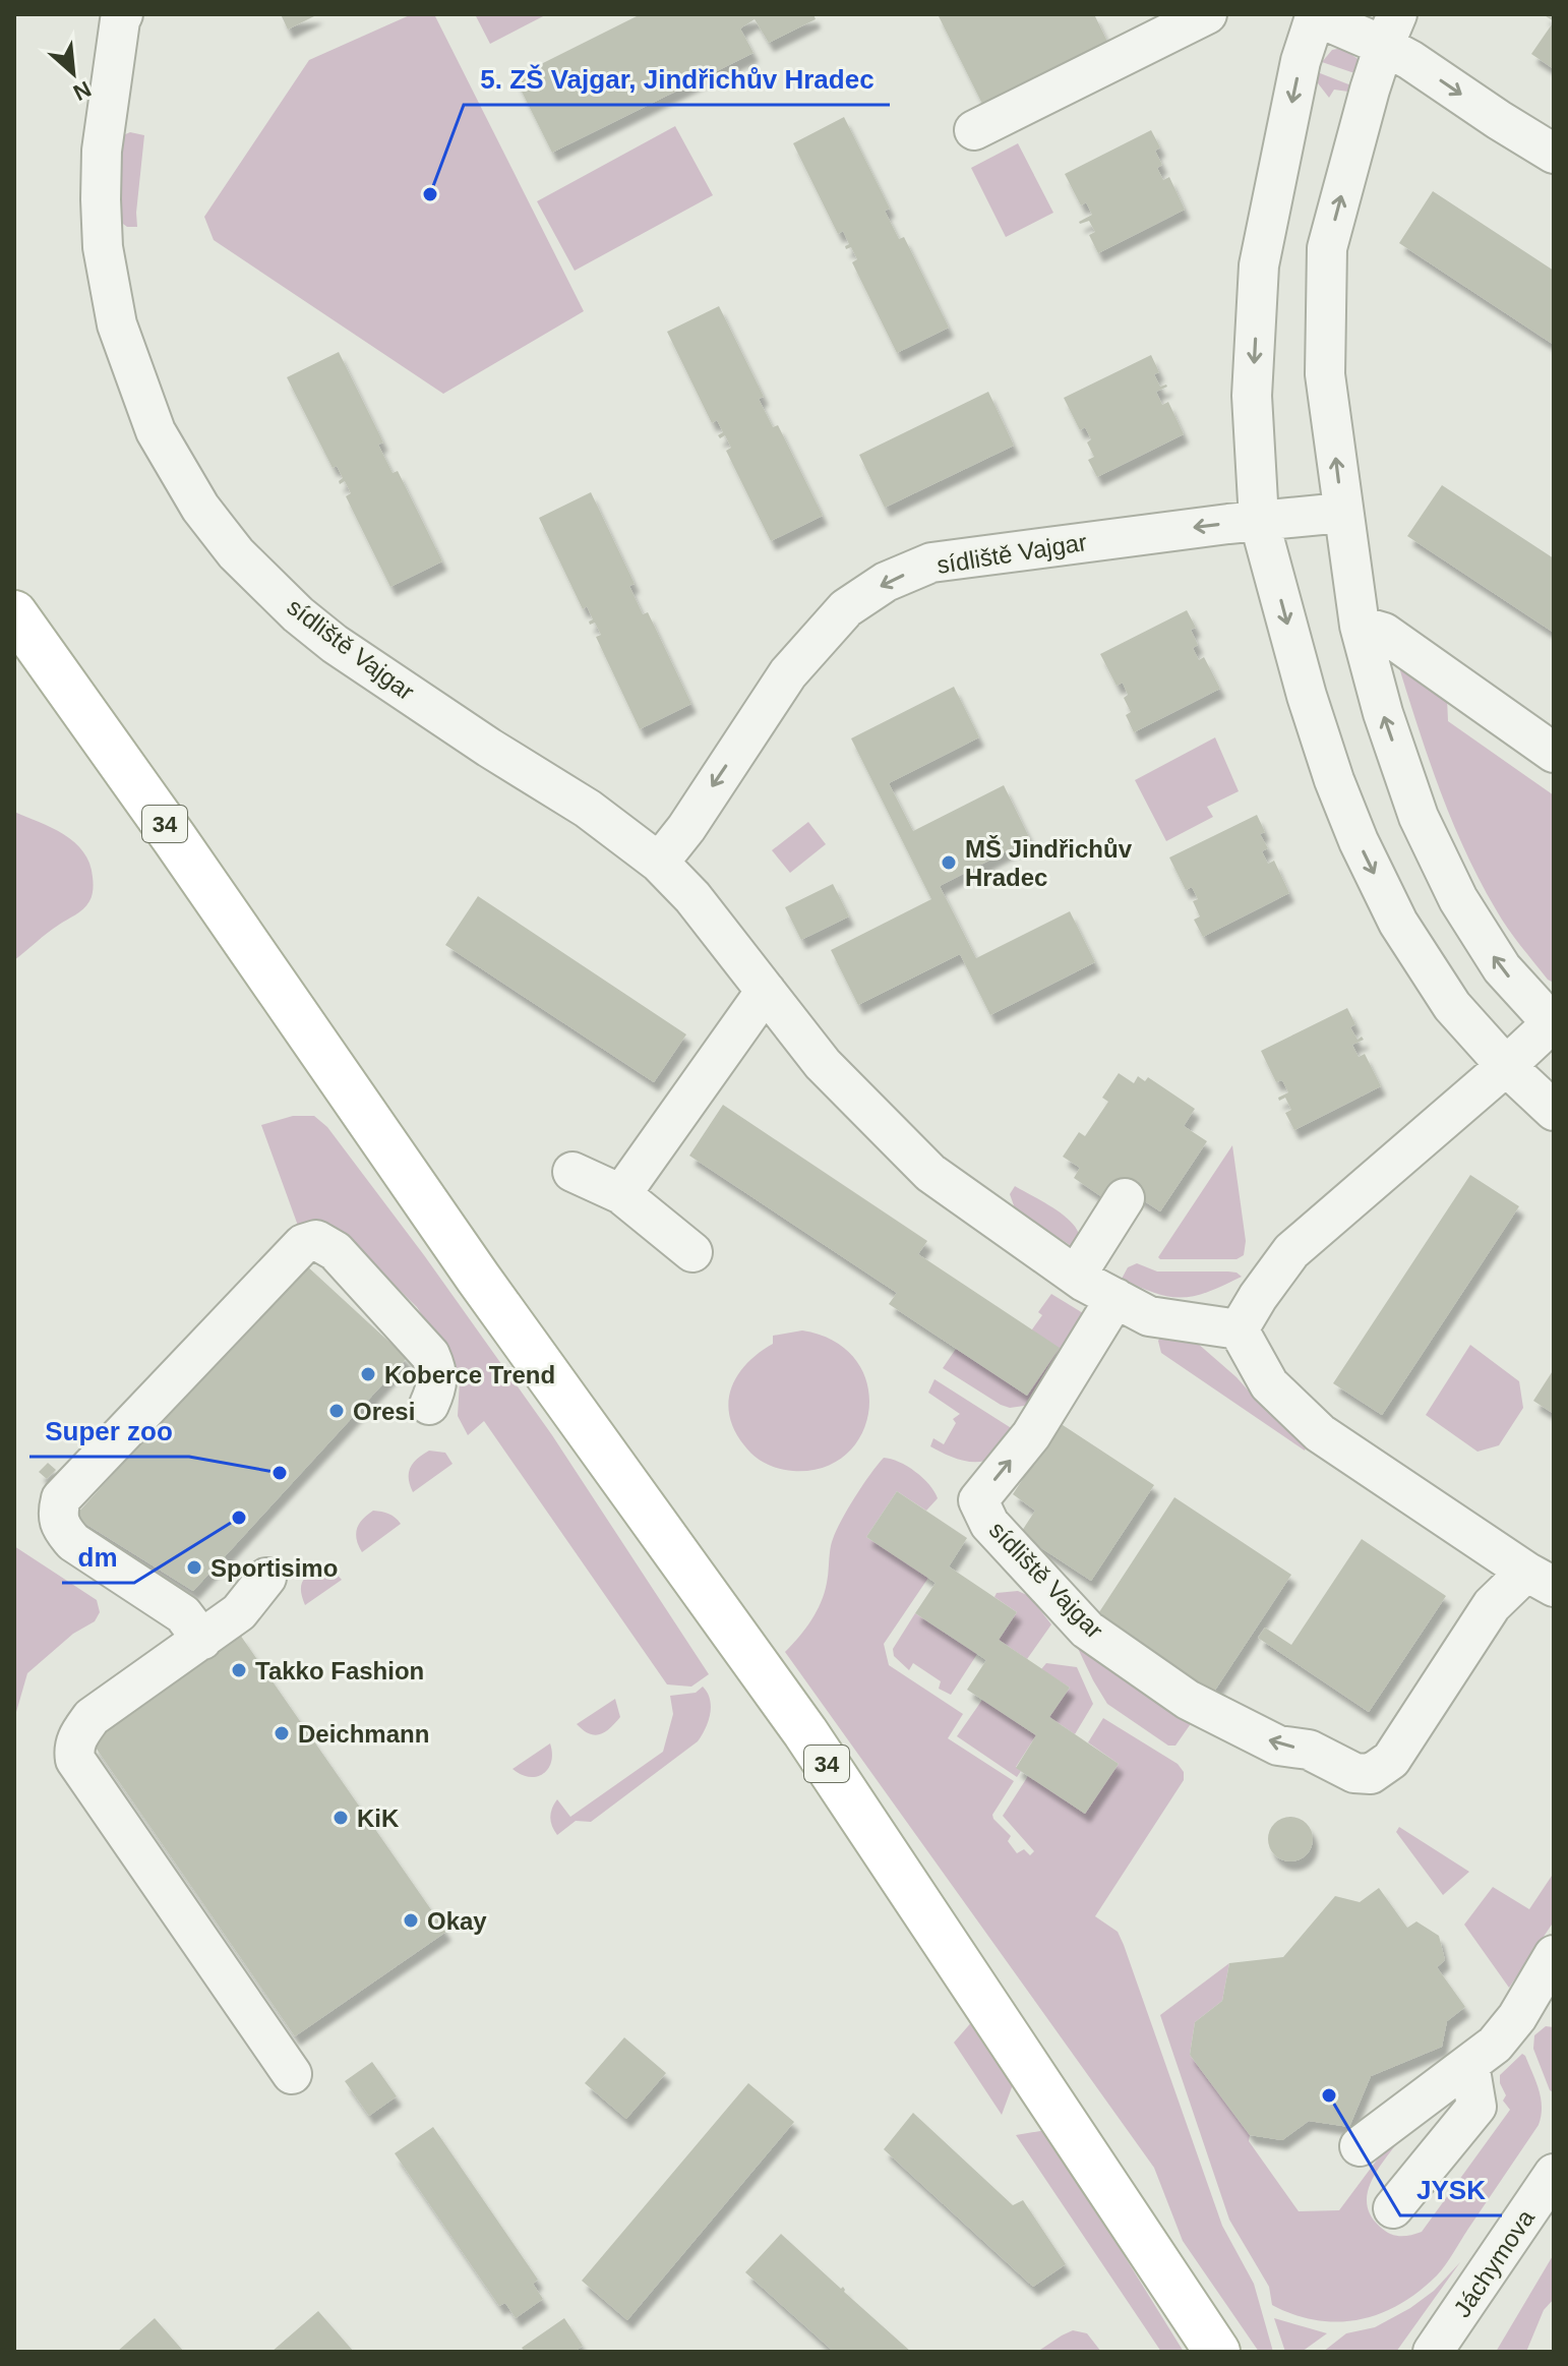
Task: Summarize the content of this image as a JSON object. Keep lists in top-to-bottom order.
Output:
{
  "streets": {
    "main road": ["34"],
    "street": ["sídliště Vajgar", "Jáchymova"]
  },
  "places": [
    "5. ZŠ Vajgar, Jindřichův Hradec",
    "MŠ Jindřichův Hradec",
    "Koberce Trend",
    "Oresi",
    "Super zoo",
    "dm",
    "Sportisimo",
    "Takko Fashion",
    "Deichmann",
    "KiK",
    "Okay",
    "JYSK"
  ],
  "north": "bottom right"
}
